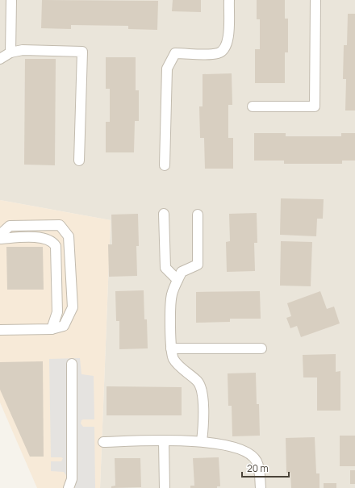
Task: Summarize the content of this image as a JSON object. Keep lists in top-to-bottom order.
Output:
{
  "scale_bar": "20 m"
}
